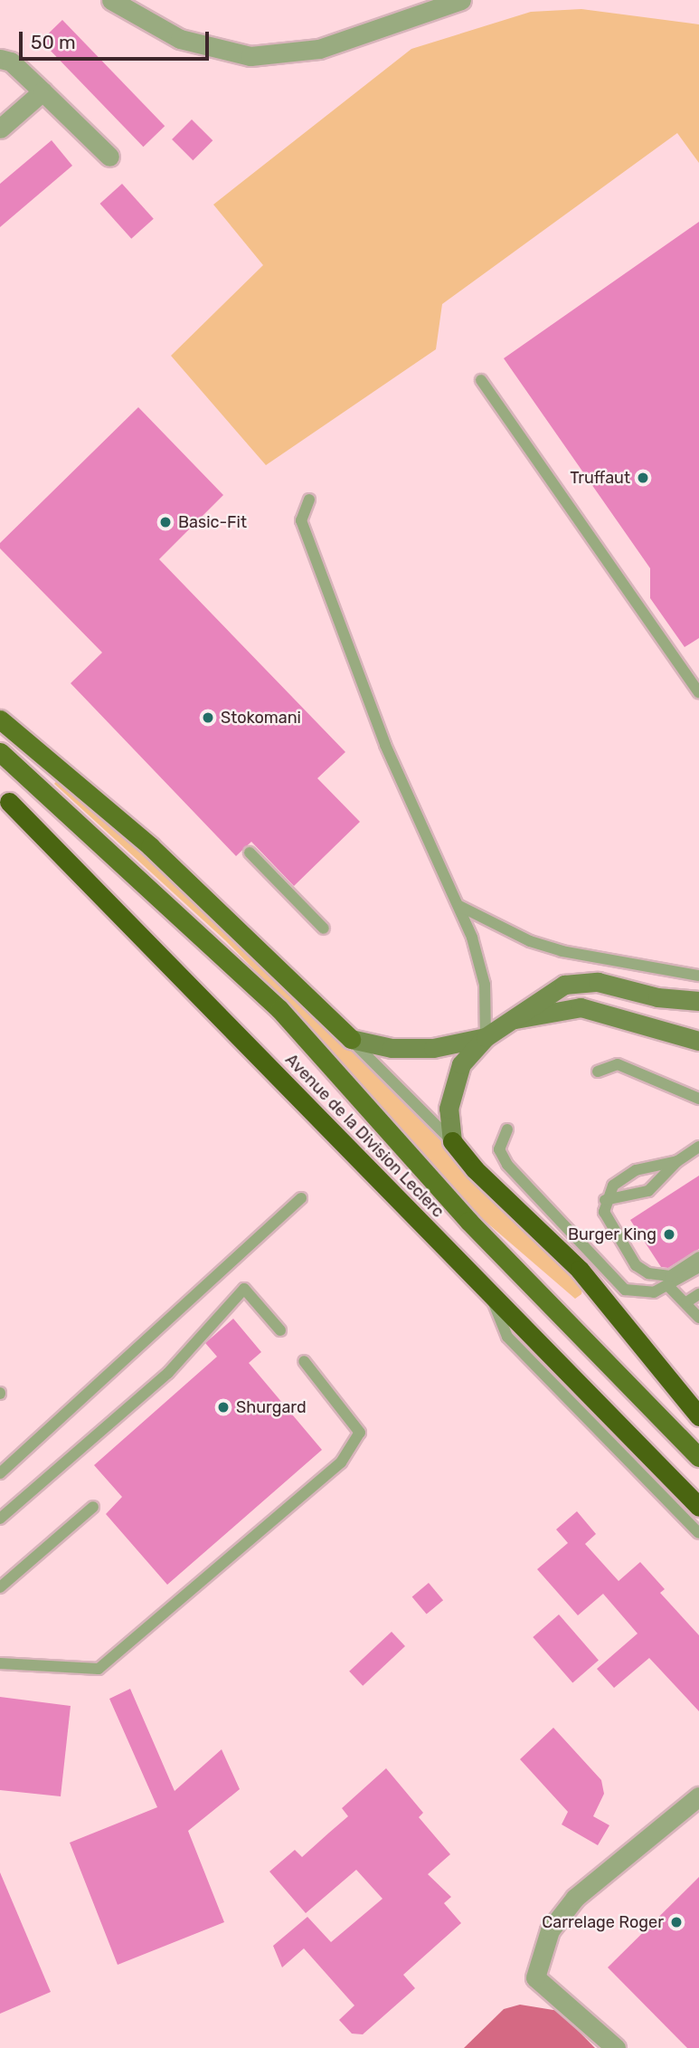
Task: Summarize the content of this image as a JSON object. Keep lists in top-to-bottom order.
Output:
{
  "streets": {
    "highway": ["Avenue de la Division Leclerc"]
  },
  "places": [
    "Truffaut",
    "Basic-Fit",
    "Stokomani",
    "Burger King",
    "Shurgard",
    "Carrelage Roger"
  ],
  "scale_bar": "50 m"
}
